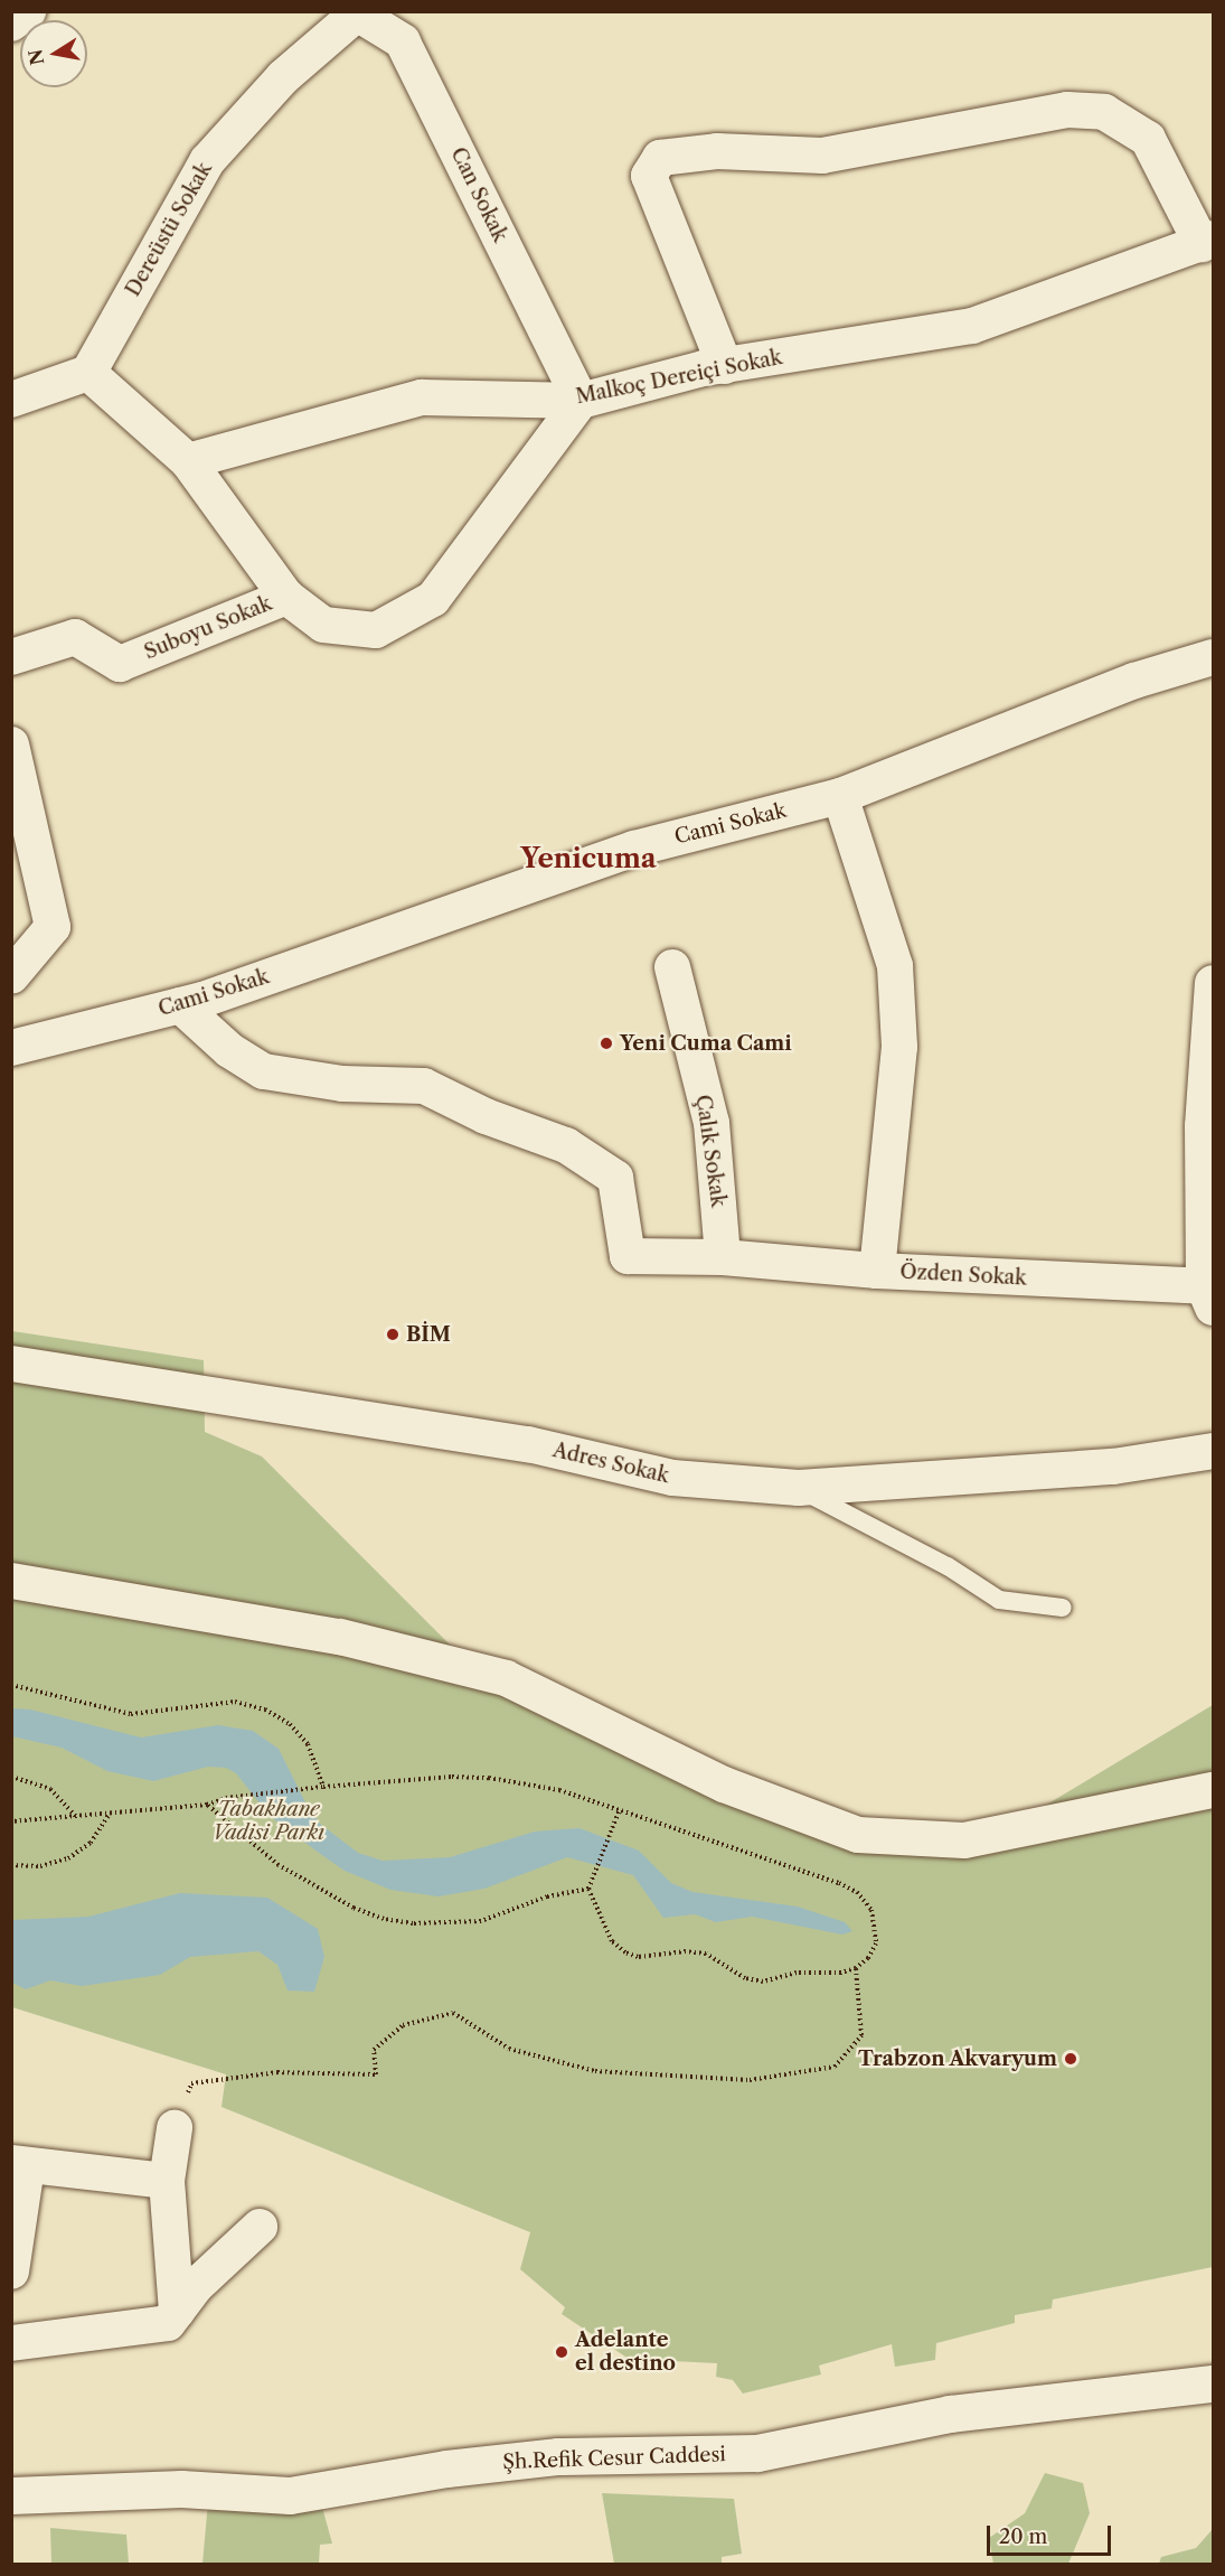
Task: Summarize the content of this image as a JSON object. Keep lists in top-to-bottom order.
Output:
{
  "streets": {
    "street": [
      "Can Sokak",
      "Dereüstü Sokak",
      "Malkoç Dereiçi Sokak",
      "Suboyu Sokak",
      "Cami Sokak",
      "Çalık Sokak",
      "Özden Sokak",
      "Adres Sokak",
      "Şh.Refik Cesur Caddesi"
    ]
  },
  "crossings": [
    ["Can Sokak", "Dereüstü Sokak"],
    ["Can Sokak", "Malkoç Dereiçi Sokak"],
    ["Can Sokak", "Suboyu Sokak"],
    ["Malkoç Dereiçi Sokak", "Suboyu Sokak"],
    ["Cami Sokak", "Özden Sokak"],
    ["Çalık Sokak", "Özden Sokak"]
  ],
  "districts": ["Yenicuma"],
  "parks": ["Tabakhane Vadisi Parkı"],
  "places": [
    "Yeni Cuma Cami",
    "BİM",
    "Trabzon Akvaryum",
    "Adelante el destino"
  ],
  "scale_bar": "20 m",
  "north": "left"
}
